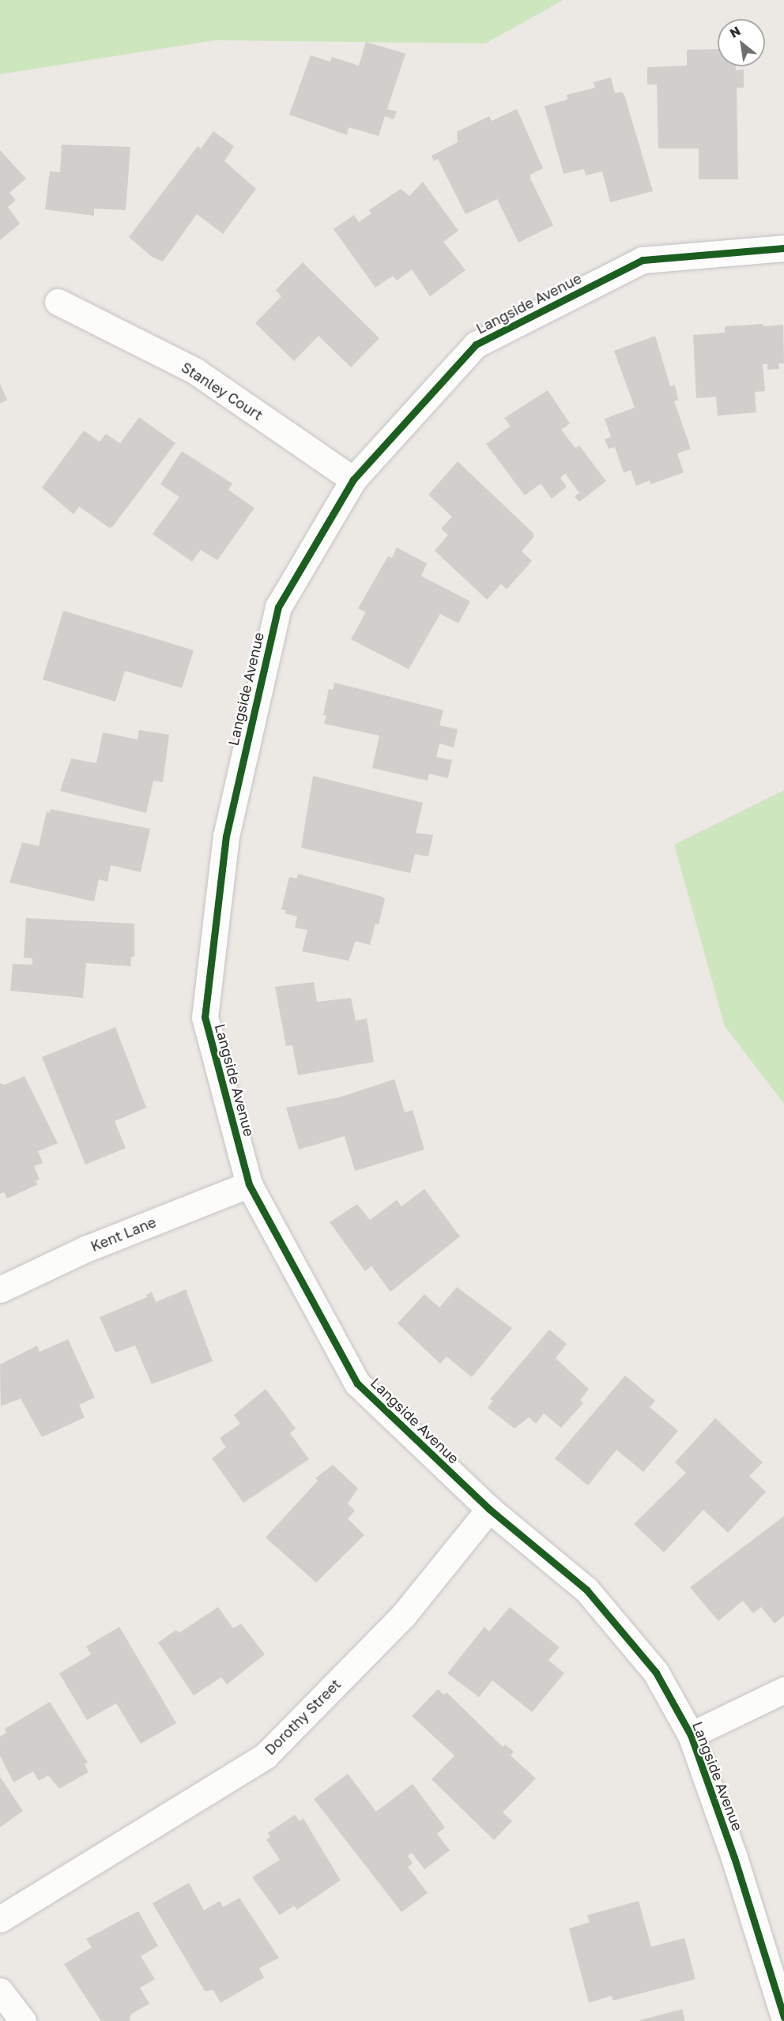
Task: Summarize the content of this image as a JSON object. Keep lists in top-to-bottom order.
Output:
{
  "streets": {
    "street": [
      "Langside Avenue",
      "Stanley Court",
      "Kent Lane",
      "Dorothy Street"
    ]
  },
  "crossings": [
    ["Langside Avenue", "Stanley Court"],
    ["Langside Avenue", "Kent Lane"],
    ["Langside Avenue", "Dorothy Street"]
  ],
  "north": "top left"
}
